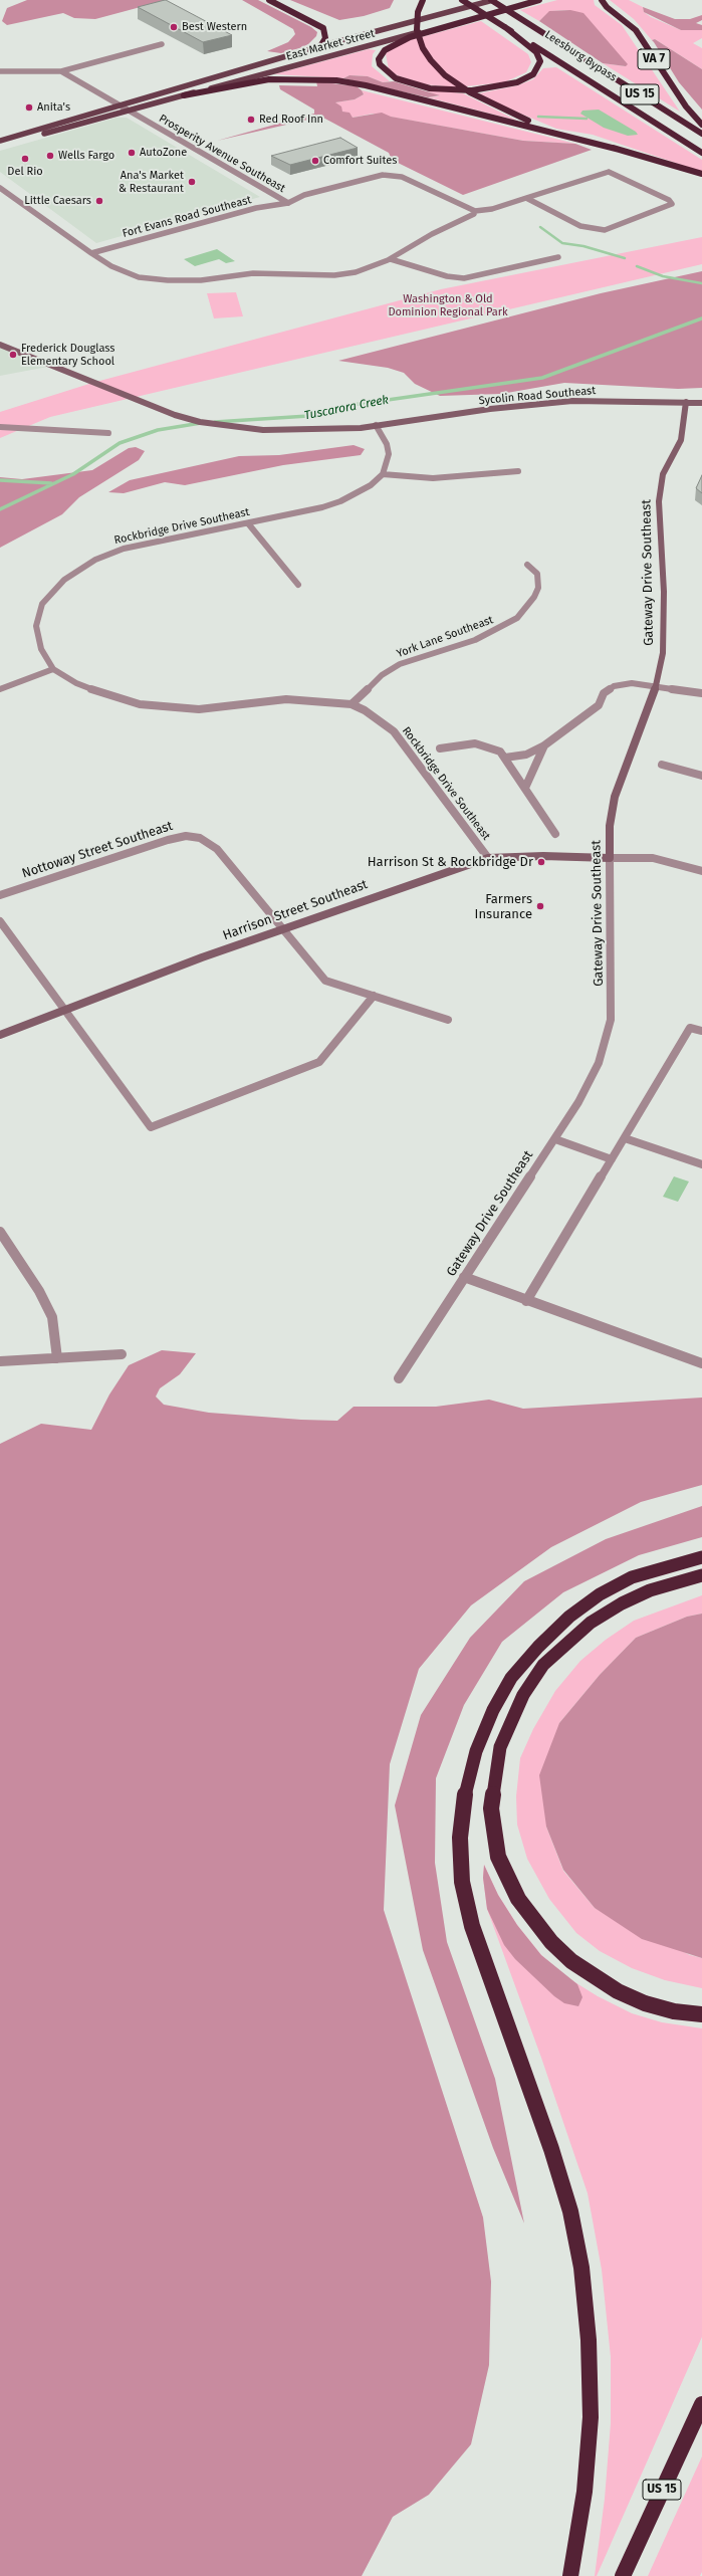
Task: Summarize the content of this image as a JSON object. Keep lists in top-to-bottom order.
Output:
{
  "streets": {
    "highway": [
      "East Market Street",
      "Leesburg Bypass",
      "VA 7",
      "US 15"
    ],
    "street": [
      "Prosperity Avenue Southeast",
      "Fort Evans Road Southeast",
      "Sycolin Road Southeast",
      "Rockbridge Drive Southeast",
      "Gateway Drive Southeast",
      "York Lane Southeast",
      "Nottoway Street Southeast",
      "Harrison Street Southeast"
    ]
  },
  "crossings": [
    ["East Market Street", "Leesburg Bypass"],
    ["East Market Street", "Prosperity Avenue Southeast"],
    ["Prosperity Avenue Southeast", "Fort Evans Road Southeast"],
    ["Sycolin Road Southeast", "Gateway Drive Southeast"],
    ["Rockbridge Drive Southeast", "York Lane Southeast"],
    ["Rockbridge Drive Southeast", "Harrison Street Southeast"],
    ["Gateway Drive Southeast", "Harrison Street Southeast"],
    ["Nottoway Street Southeast", "Harrison Street Southeast"]
  ],
  "water": ["Tuscarora Creek"],
  "parks": ["Washington & Old Dominion Regional Park"],
  "places": [
    "Best Western",
    "Anita's",
    "Red Roof Inn",
    "AutoZone",
    "Wells Fargo",
    "Del Rio",
    "Comfort Suites",
    "Ana's Market & Restaurant",
    "Little Caesars",
    "Frederick Douglass Elementary School",
    "Harrison St & Rockbridge Dr",
    "Farmers Insurance"
  ]
}
